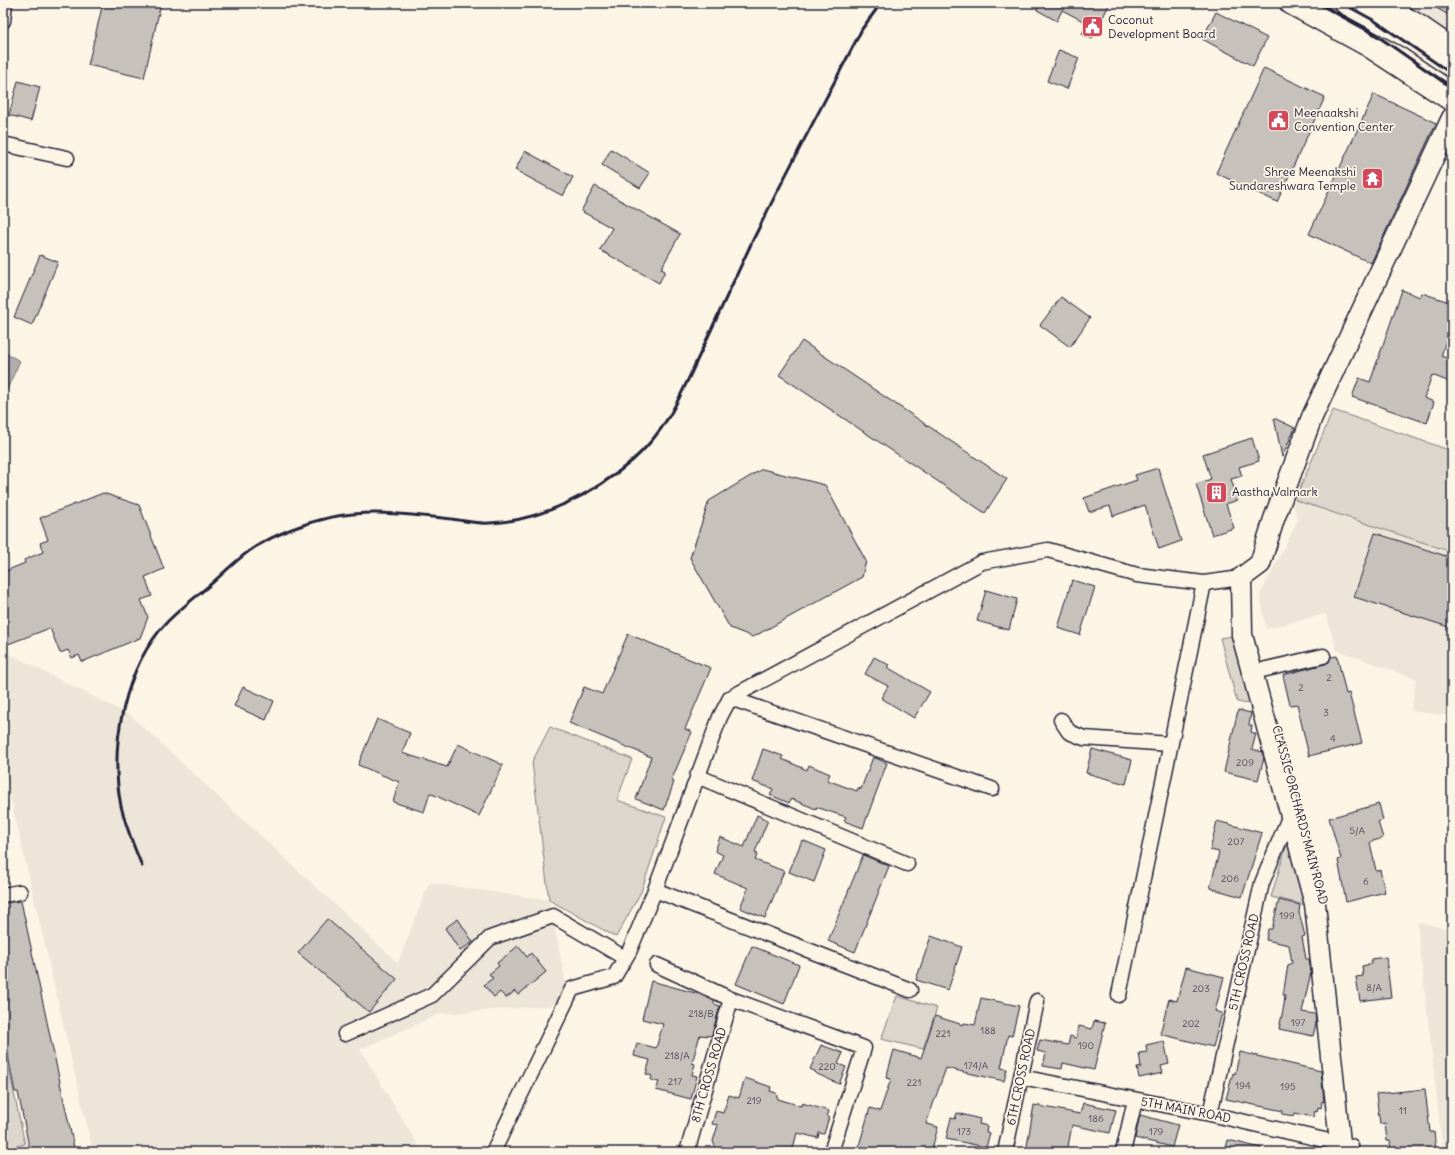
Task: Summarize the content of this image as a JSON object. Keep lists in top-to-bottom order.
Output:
{
  "streets": {
    "street": [
      "CLASSIC ORCHARDS MAIN ROAD",
      "5TH CROSS ROAD",
      "8TH CROSS ROAD",
      "6TH CROSS ROAD",
      "5TH MAIN ROAD"
    ]
  },
  "crossings": [
    ["CLASSIC ORCHARDS MAIN ROAD", "5TH CROSS ROAD"],
    ["CLASSIC ORCHARDS MAIN ROAD", "5TH MAIN ROAD"],
    ["5TH CROSS ROAD", "5TH MAIN ROAD"],
    ["6TH CROSS ROAD", "5TH MAIN ROAD"]
  ],
  "places": {
    "public building": ["Coconut Development Board", "Meenaakshi Convention Center"],
    "temple": ["Shree Meenakshi Sundareshwara Temple"],
    "building": ["Aastha Valmark"]
  },
  "house_numbers": [
    "2",
    "2",
    "3",
    "4",
    "209",
    "5/A",
    "207",
    "206",
    "6",
    "199",
    "8/A",
    "203",
    "218/B",
    "197",
    "202",
    "188",
    "221",
    "190",
    "218/A",
    "174/A",
    "220",
    "217",
    "221",
    "194",
    "195",
    "219",
    "11",
    "186",
    "173",
    "179"
  ]
}
